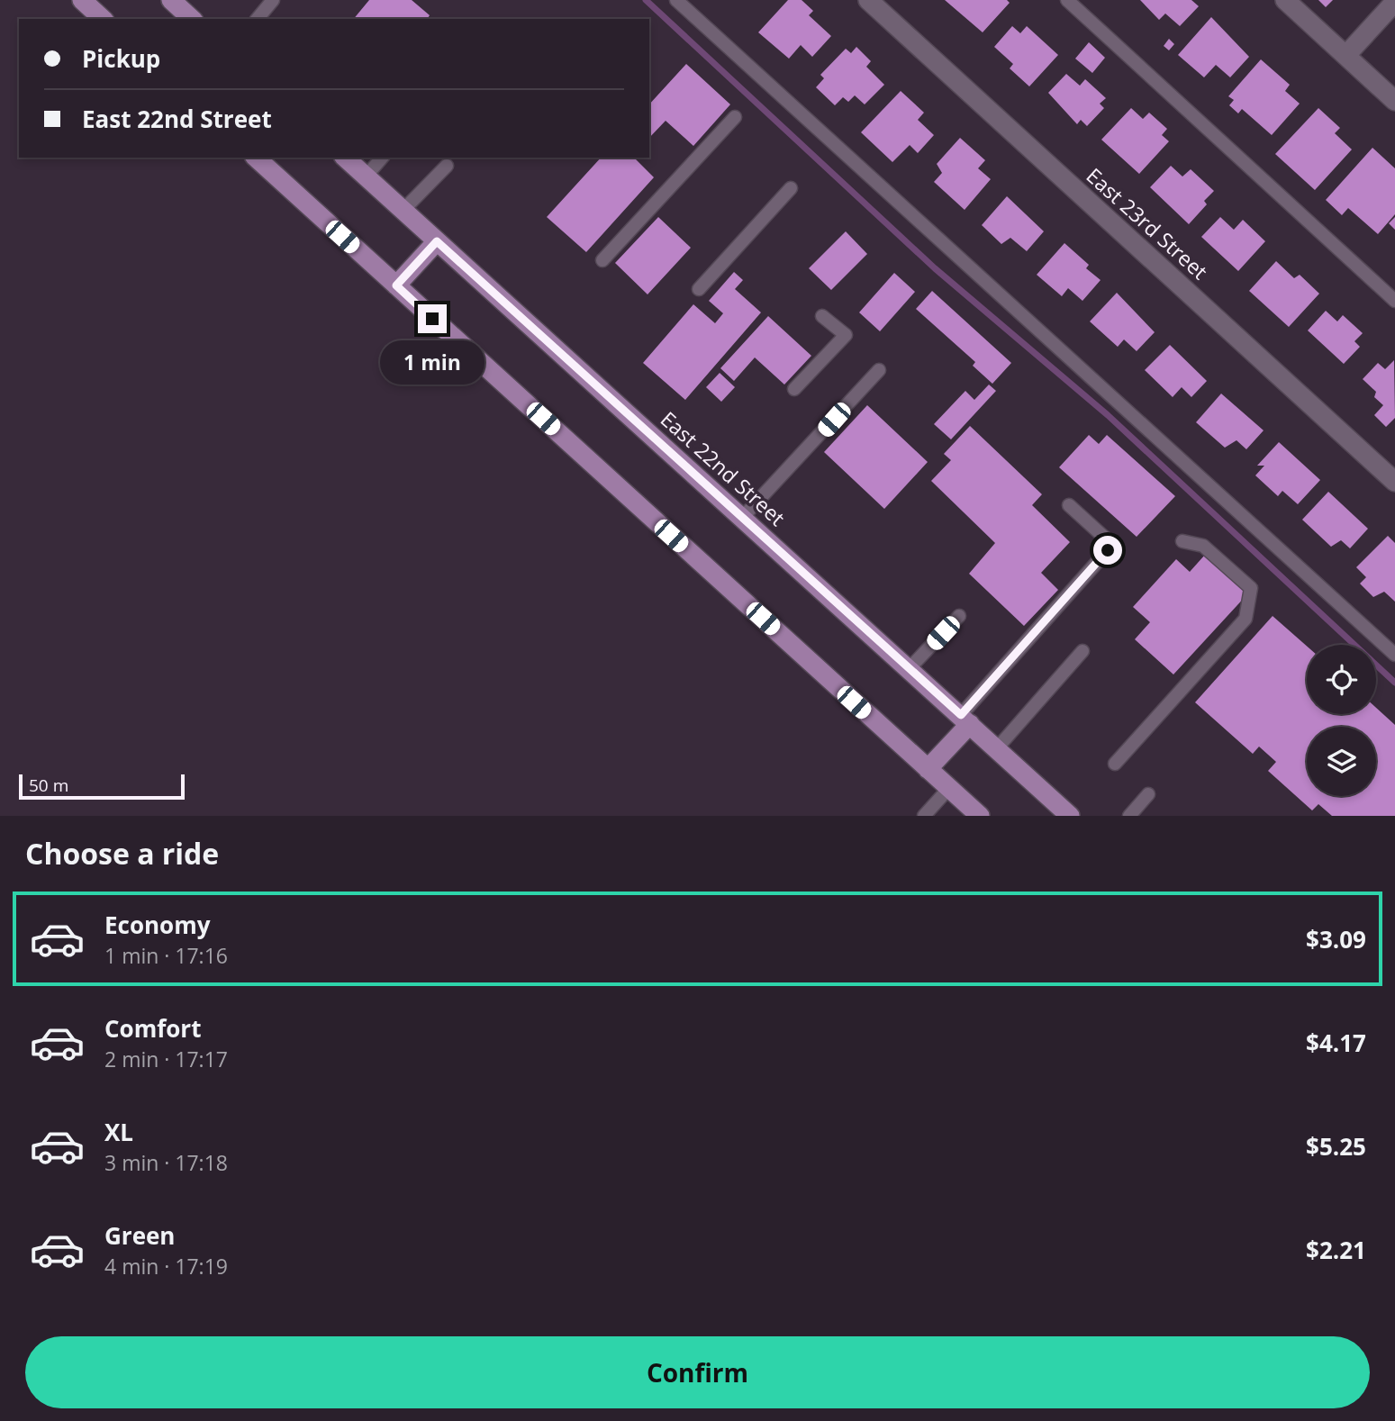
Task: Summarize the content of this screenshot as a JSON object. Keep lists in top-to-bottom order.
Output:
{
  "streets": {
    "main road": ["East 22nd Street"],
    "street": ["East 23rd Street"]
  },
  "scale_bar": "50 m",
  "page": {
    "banner": ["Pickup", "East 22nd Street"],
    "bubble": "1 min",
    "scale": "50 m",
    "heading": "Choose a ride",
    "list": [
      {
        "name": "Economy",
        "note": "1 min · 17:16",
        "value": "$3.09"
      },
      {
        "name": "Comfort",
        "note": "2 min · 17:17",
        "value": "$4.17"
      },
      {
        "name": "XL",
        "note": "3 min · 17:18",
        "value": "$5.25"
      },
      {
        "name": "Green",
        "note": "4 min · 17:19",
        "value": "$2.21"
      }
    ],
    "buttons": "Confirm"
  }
}
